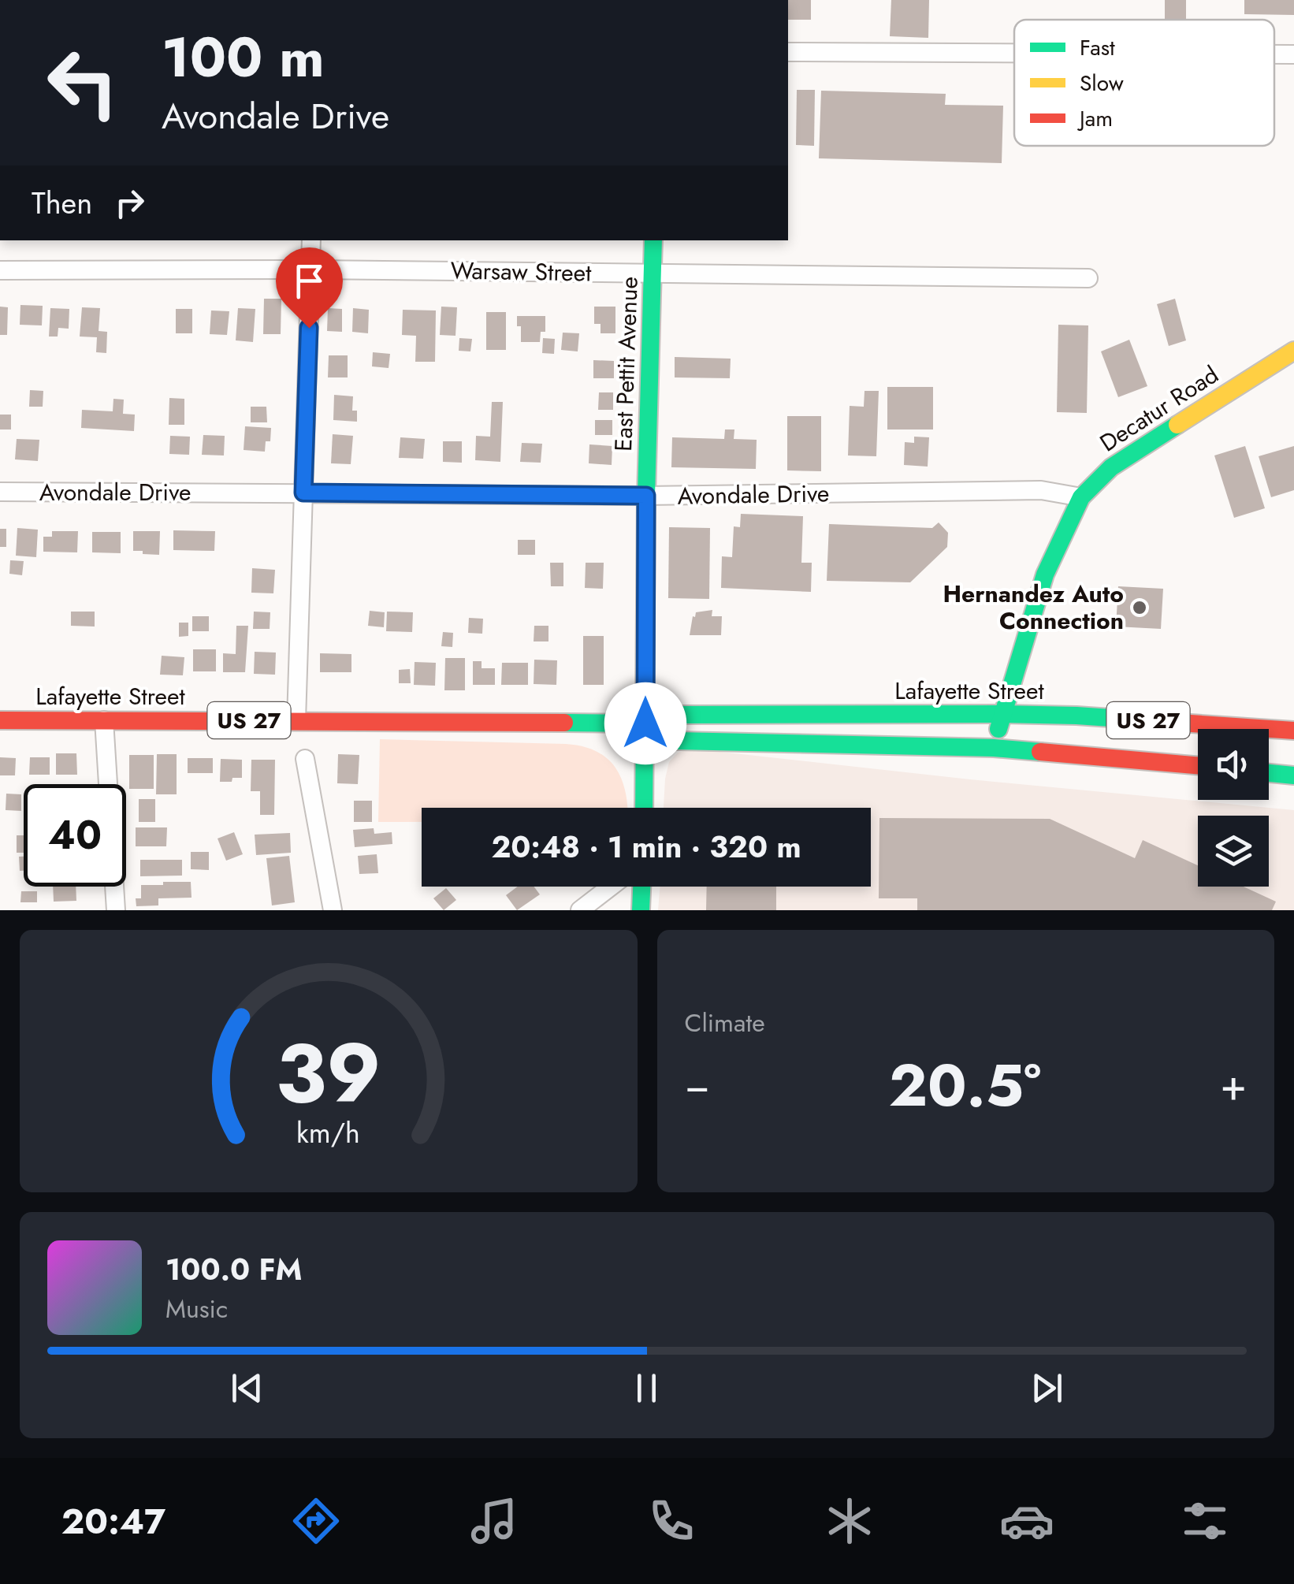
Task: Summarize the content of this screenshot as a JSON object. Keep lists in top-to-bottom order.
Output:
{
  "streets": {
    "main road": [
      "East Pettit Avenue",
      "Decatur Road",
      "Lafayette Street",
      "US 27"
    ],
    "street": ["Warsaw Street", "Avondale Drive"]
  },
  "crossings": [
    ["Warsaw Street", "East Pettit Avenue"],
    ["East Pettit Avenue", "Avondale Drive"],
    ["East Pettit Avenue", "Lafayette Street"],
    ["Decatur Road", "Avondale Drive"],
    ["Decatur Road", "Lafayette Street"]
  ],
  "places": ["Hernandez Auto Connection"],
  "legend": ["Fast", "Slow", "Jam"],
  "page": {
    "turn": ["100 m", "Avondale Drive"],
    "then": "Then",
    "limit": "40",
    "trip": "20:48 · 1 min · 320 m",
    "tile": "Climate",
    "heat": ["−", "20.5°", "+"],
    "song": ["100.0 FM", "Music"],
    "tabs": "20:47",
    "gauge": ["39", "km/h"]
  }
}
